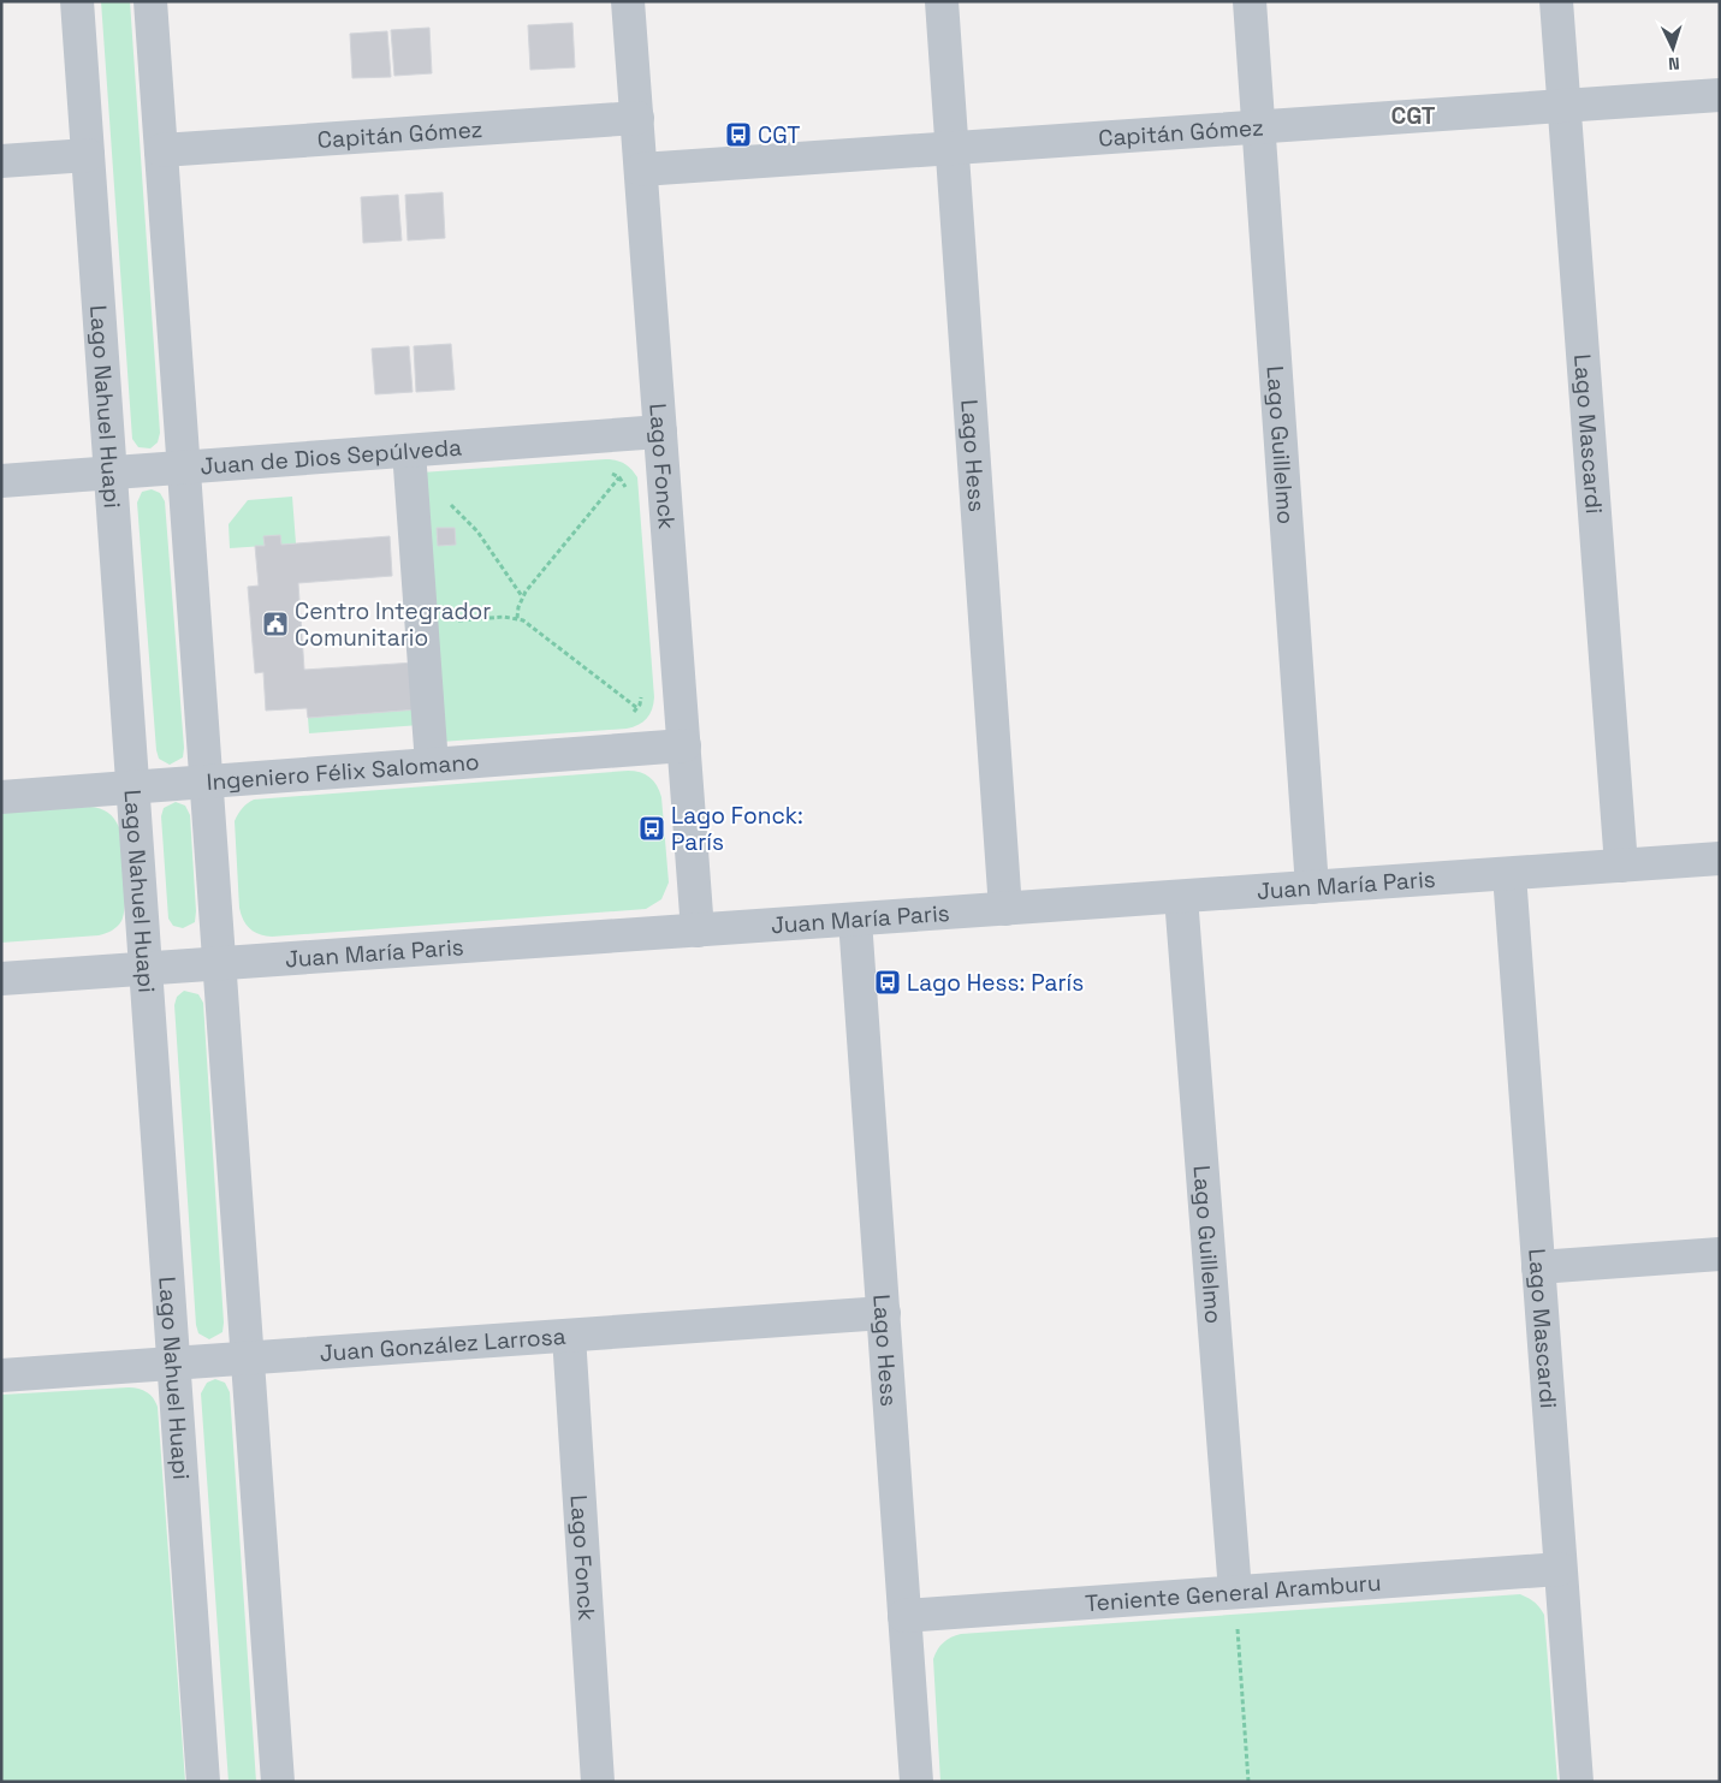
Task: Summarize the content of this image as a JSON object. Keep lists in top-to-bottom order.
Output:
{
  "streets": {
    "street": [
      "Capitán Gómez",
      "Lago Nahuel Huapi",
      "Lago Mascardi",
      "Lago Guillelmo",
      "Lago Hess",
      "Juan de Dios Sepúlveda",
      "Lago Fonck",
      "Ingeniero Félix Salomano",
      "Juan María Paris",
      "Juan González Larrosa",
      "Teniente General Aramburu"
    ]
  },
  "crossings": [
    ["Capitán Gómez", "Lago Mascardi"],
    ["Capitán Gómez", "Lago Guillelmo"],
    ["Capitán Gómez", "Lago Hess"],
    ["Capitán Gómez", "Lago Fonck"],
    ["Lago Nahuel Huapi", "Juan de Dios Sepúlveda"],
    ["Lago Nahuel Huapi", "Ingeniero Félix Salomano"],
    ["Lago Nahuel Huapi", "Juan María Paris"],
    ["Lago Nahuel Huapi", "Juan González Larrosa"],
    ["Lago Mascardi", "Juan María Paris"],
    ["Lago Mascardi", "Teniente General Aramburu"],
    ["Lago Guillelmo", "Juan María Paris"],
    ["Lago Guillelmo", "Teniente General Aramburu"],
    ["Lago Hess", "Juan María Paris"],
    ["Lago Hess", "Juan González Larrosa"],
    ["Lago Hess", "Teniente General Aramburu"],
    ["Juan de Dios Sepúlveda", "Lago Fonck"],
    ["Lago Fonck", "Ingeniero Félix Salomano"],
    ["Lago Fonck", "Juan María Paris"],
    ["Lago Fonck", "Juan González Larrosa"]
  ],
  "districts": ["CGT"],
  "places": {
    "bus stop": ["CGT", "Lago Fonck: París", "Lago Hess: París"],
    "public building": ["Centro Integrador Comunitario"]
  },
  "north": "bottom"
}
